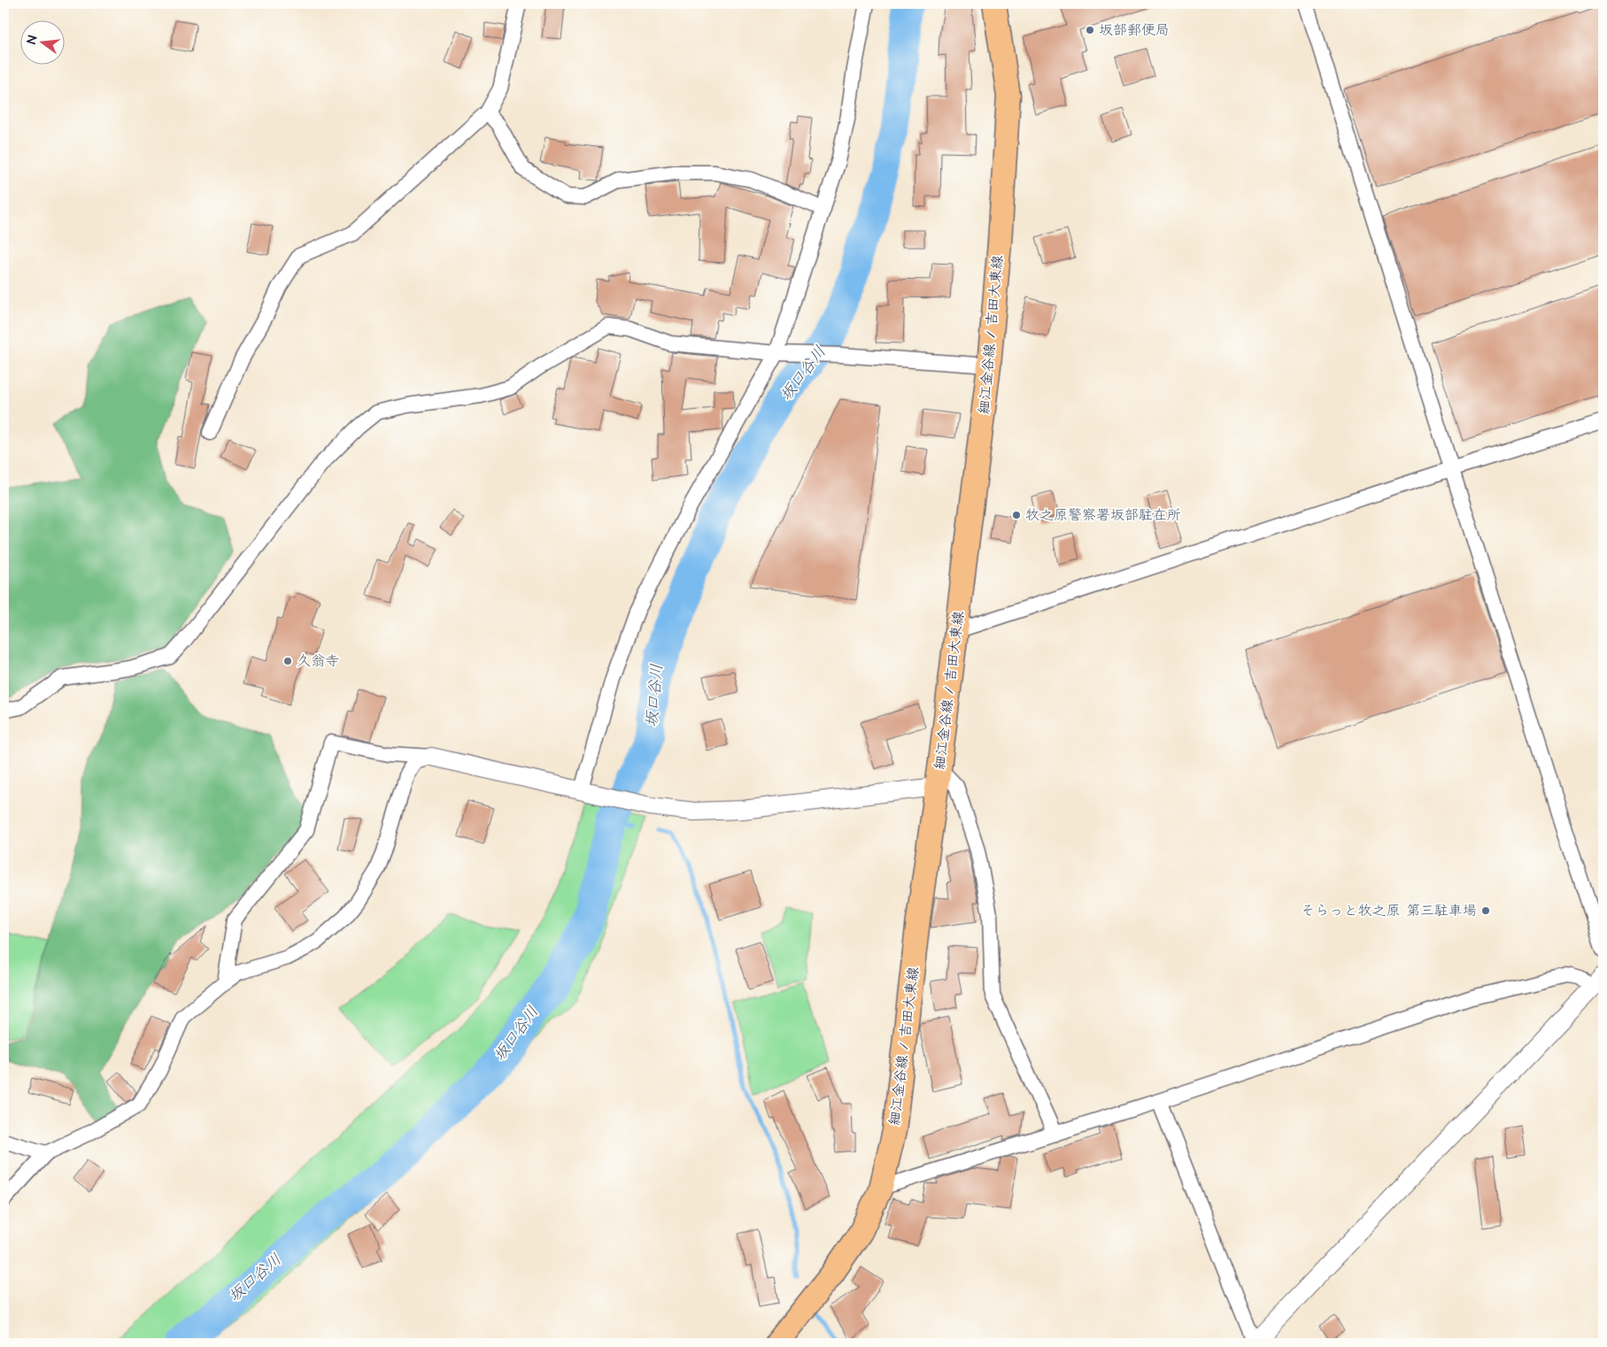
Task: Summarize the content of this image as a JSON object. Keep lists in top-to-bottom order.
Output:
{
  "streets": {
    "main road": ["細江金谷線 / 吉田大東線"]
  },
  "water": ["坂口谷川"],
  "places": [
    "坂部郵便局",
    "牧之原警察署坂部駐在所",
    "久翁寺",
    "そらっと牧之原 第三駐車場"
  ],
  "north": "left"
}
